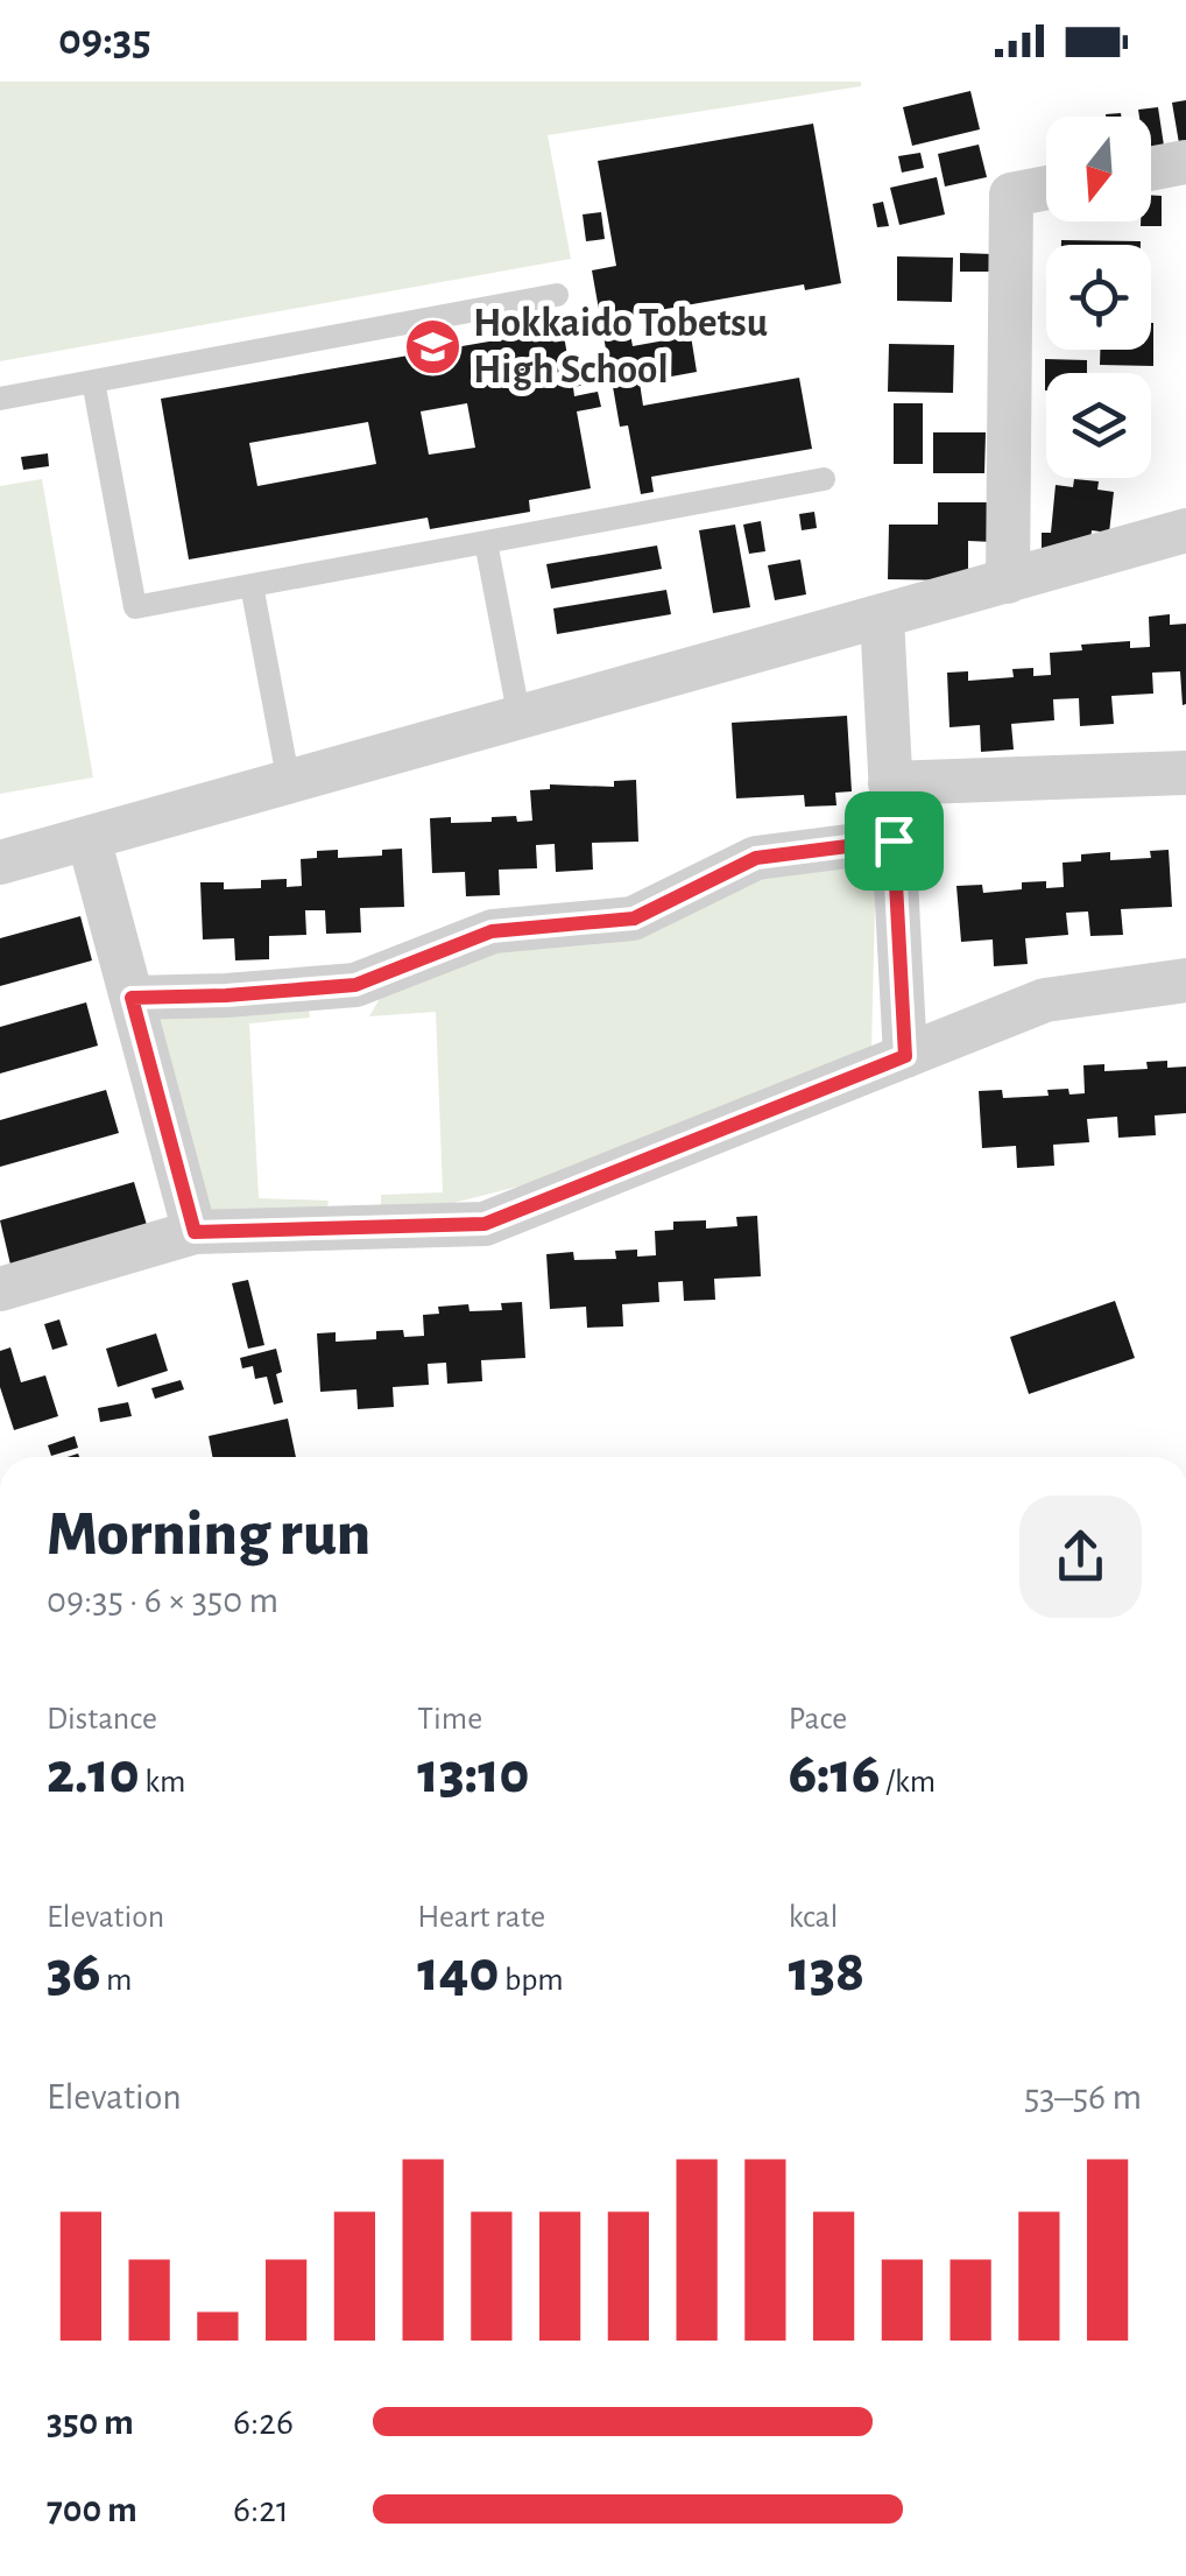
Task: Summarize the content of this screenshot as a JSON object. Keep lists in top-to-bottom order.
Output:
{
  "places": {
    "school or university": ["Hokkaido Tobetsu High School"]
  },
  "north": "bottom",
  "page": {
    "status": "09:35",
    "heading": ["Morning run", "09:35 · 6 × 350 m"],
    "stats": [
      ["Distance", "2.10 km"],
      ["Time", "13:10"],
      ["Pace", "6:16 /km"],
      ["Elevation", "36 m"],
      ["Heart rate", "140 bpm"],
      ["kcal", "138"]
    ],
    "chart": ["Elevation", "53–56 m"],
    "list": [
      {
        "name": "350 m",
        "note": "6:26"
      },
      {
        "name": "700 m",
        "note": "6:21"
      }
    ]
  }
}
